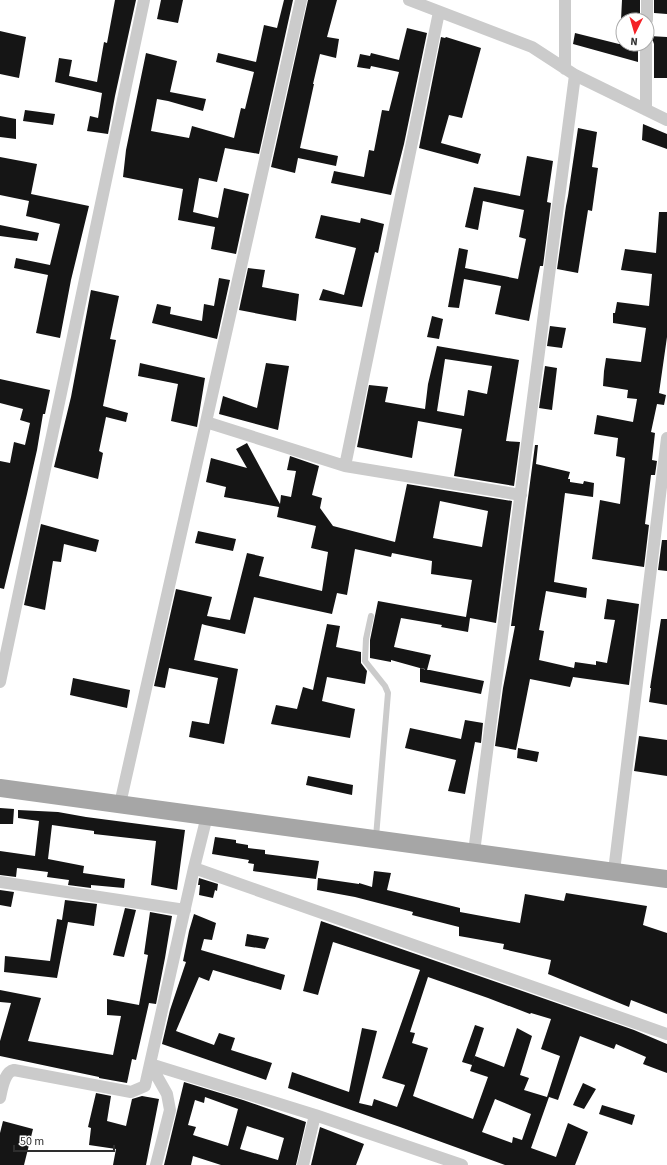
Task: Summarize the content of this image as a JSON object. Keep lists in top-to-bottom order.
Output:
{
  "scale_bar": "50 m",
  "north": "bottom"
}
